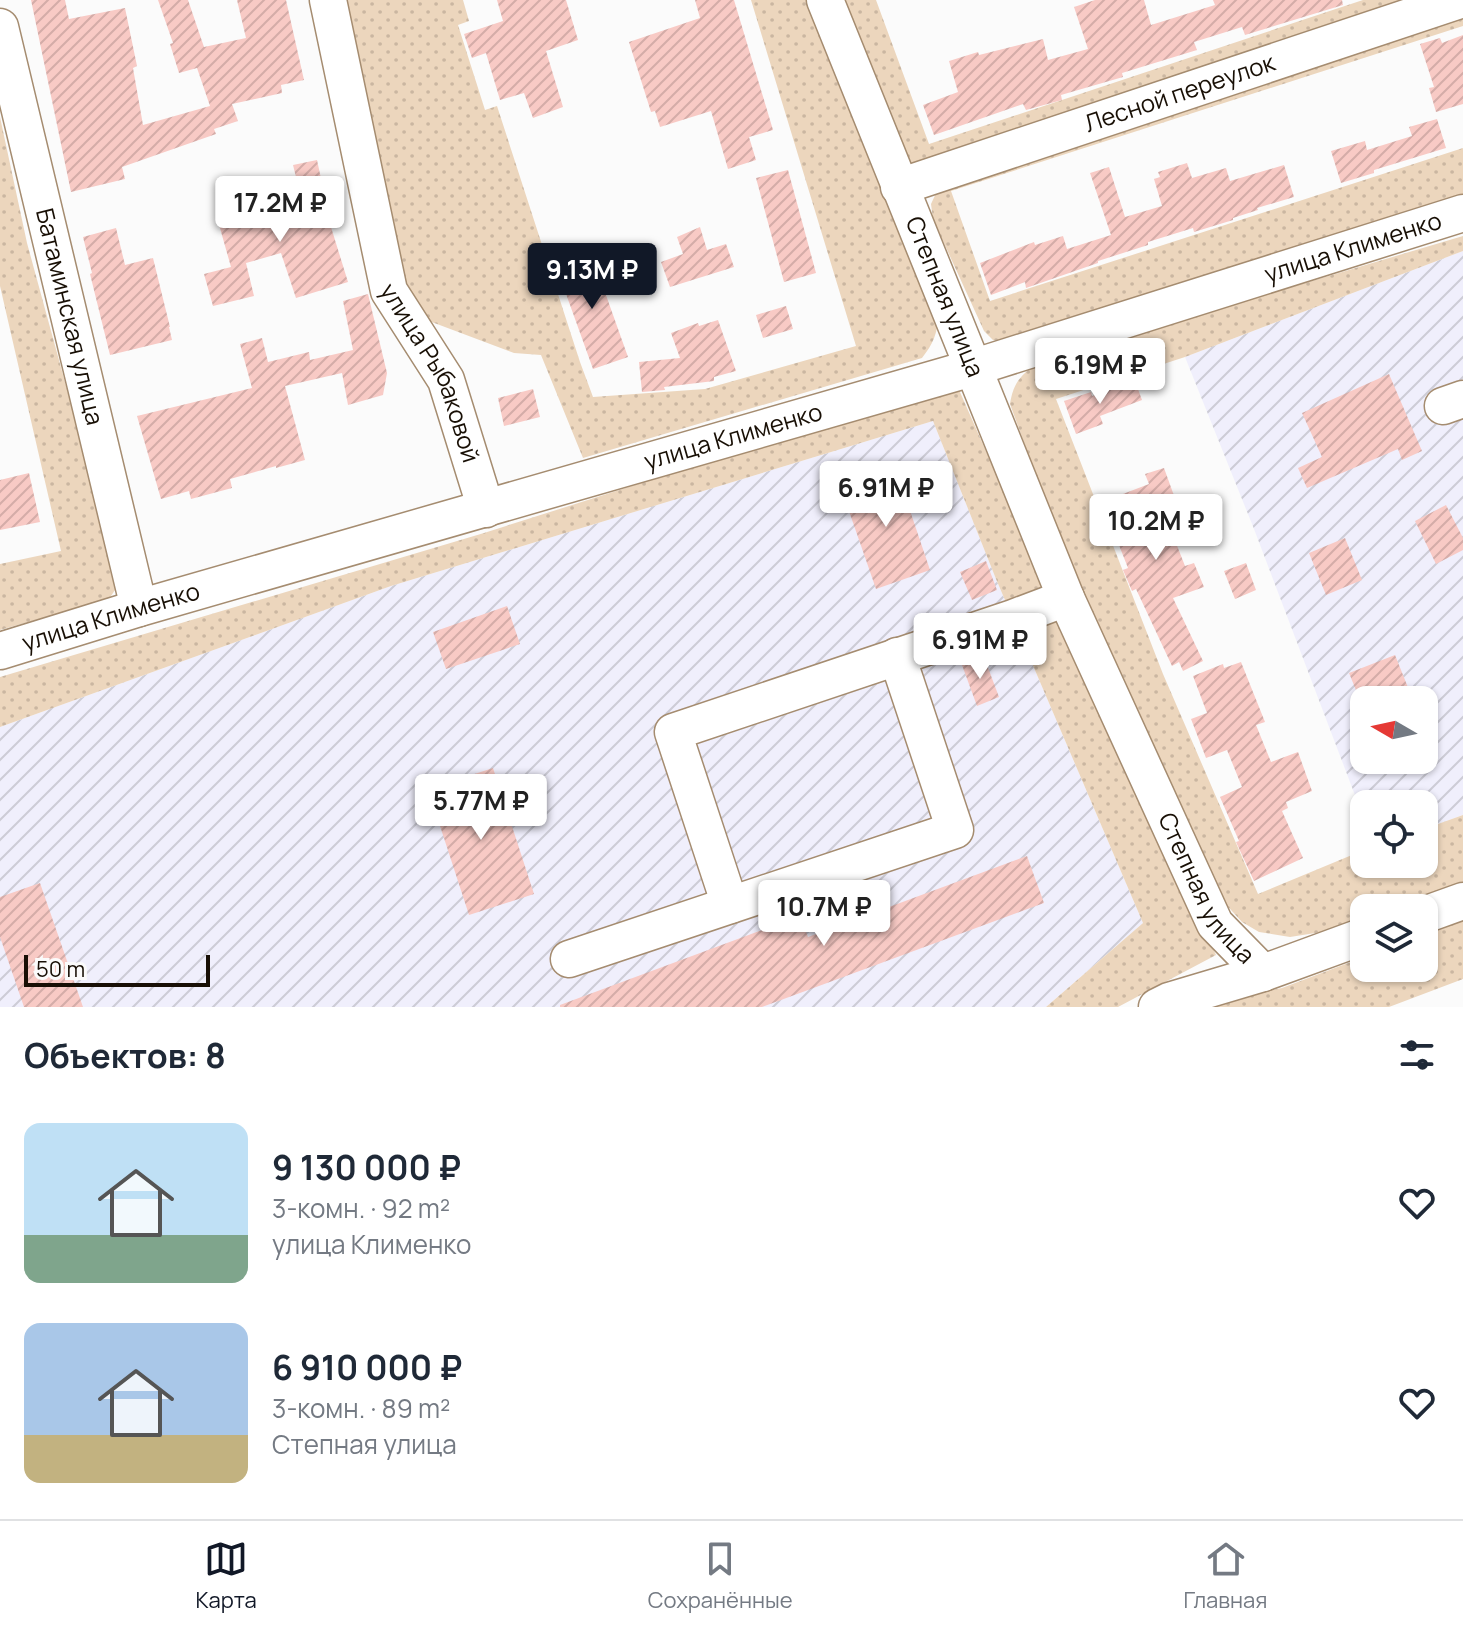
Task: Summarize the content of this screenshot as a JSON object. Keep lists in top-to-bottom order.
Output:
{
  "streets": {
    "street": [
      "Лесной переулок",
      "улица Клименко",
      "Степная улица",
      "Батаминская улица",
      "улица Рыбаковой"
    ]
  },
  "crossings": [
    ["Лесной переулок", "Степная улица"],
    ["улица Клименко", "Степная улица"],
    ["улица Клименко", "Батаминская улица"],
    ["улица Клименко", "улица Рыбаковой"]
  ],
  "scale_bar": "50 m",
  "north": "left",
  "page": {
    "price": [
      "17.2M ₽",
      "9.13M ₽",
      "6.19M ₽",
      "6.91M ₽",
      "10.2M ₽",
      "6.91M ₽",
      "5.77M ₽",
      "10.7M ₽"
    ],
    "scale": "50 m",
    "heading": "Объектов: 8",
    "list": [
      {
        "name": "9 130 000 ₽",
        "note": "3-комн. · 92 m² · улица Клименко"
      },
      {
        "name": "6 910 000 ₽",
        "note": "3-комн. · 89 m² · Степная улица"
      }
    ],
    "tabs": ["Карта", "Сохранённые", "Главная"]
  }
}
